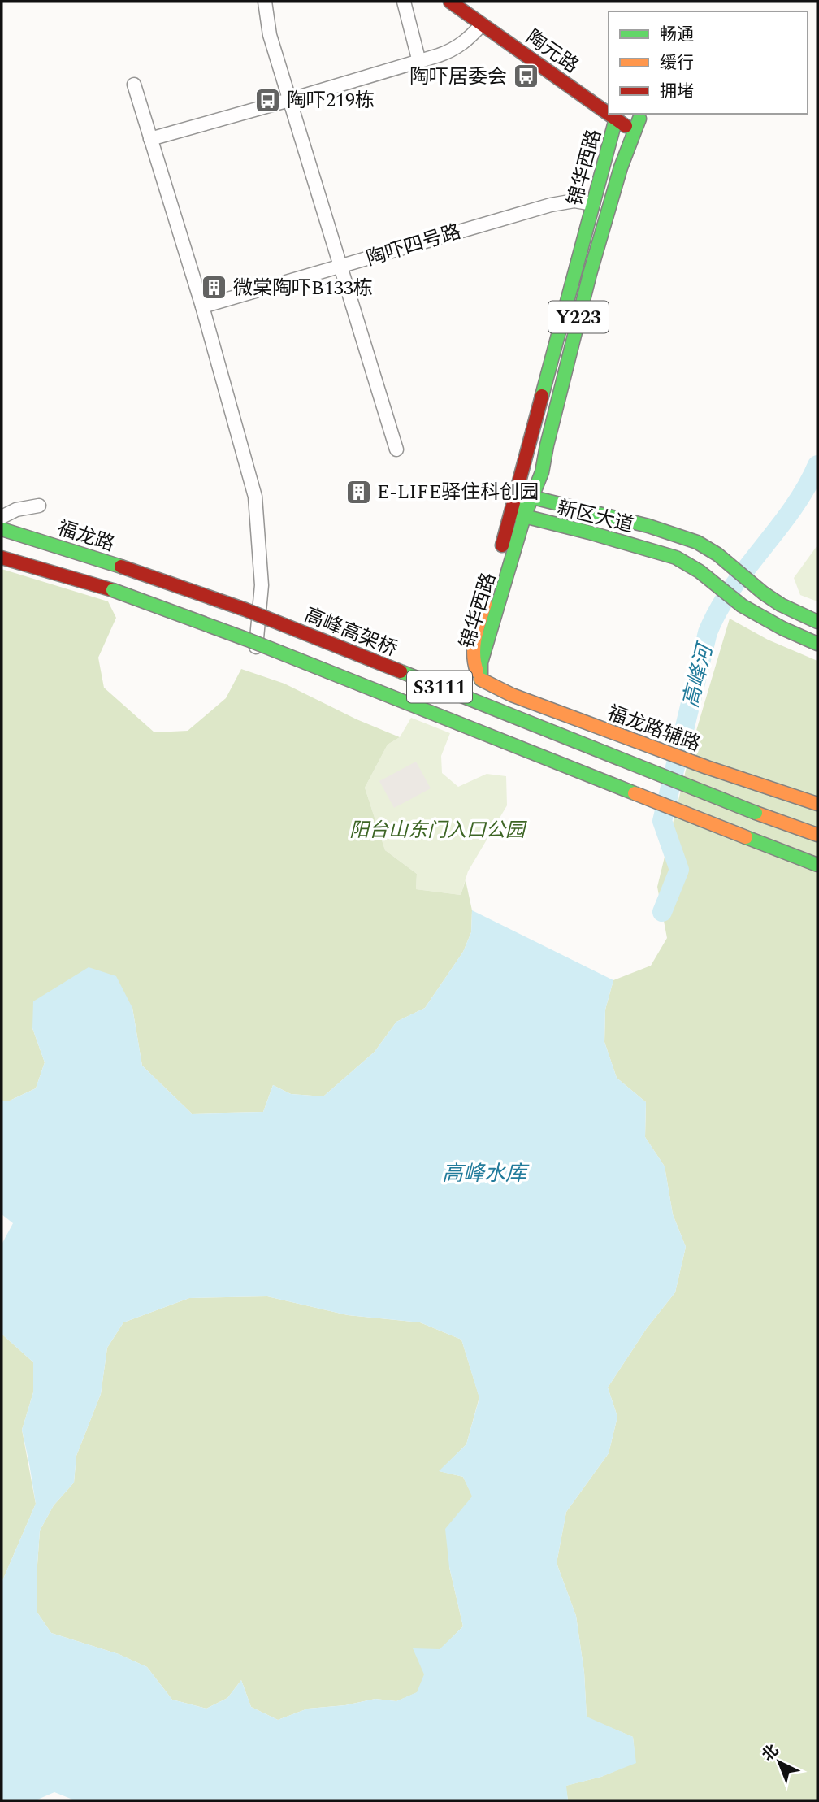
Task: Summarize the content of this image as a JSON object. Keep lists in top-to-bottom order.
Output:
{
  "streets": {
    "main road": [
      "陶元路",
      "锦华西路",
      "Y223",
      "新区大道",
      "福龙路",
      "高峰高架桥",
      "S3111",
      "福龙路辅路"
    ],
    "street": ["陶吓四号路"]
  },
  "crossings": [
    ["陶元路", "锦华西路"],
    ["锦华西路", "陶吓四号路"],
    ["锦华西路", "新区大道"],
    ["锦华西路", "福龙路辅路"],
    ["福龙路", "高峰高架桥"]
  ],
  "water": ["高峰河", "高峰水库"],
  "parks": ["阳台山东门入口公园"],
  "places": {
    "bus stop": ["陶吓居委会", "陶吓219栋"],
    "building": ["微棠陶吓B133栋", "E-LIFE驿住科创园"]
  },
  "legend": ["畅通", "缓行", "拥堵"],
  "north": "top left"
}
